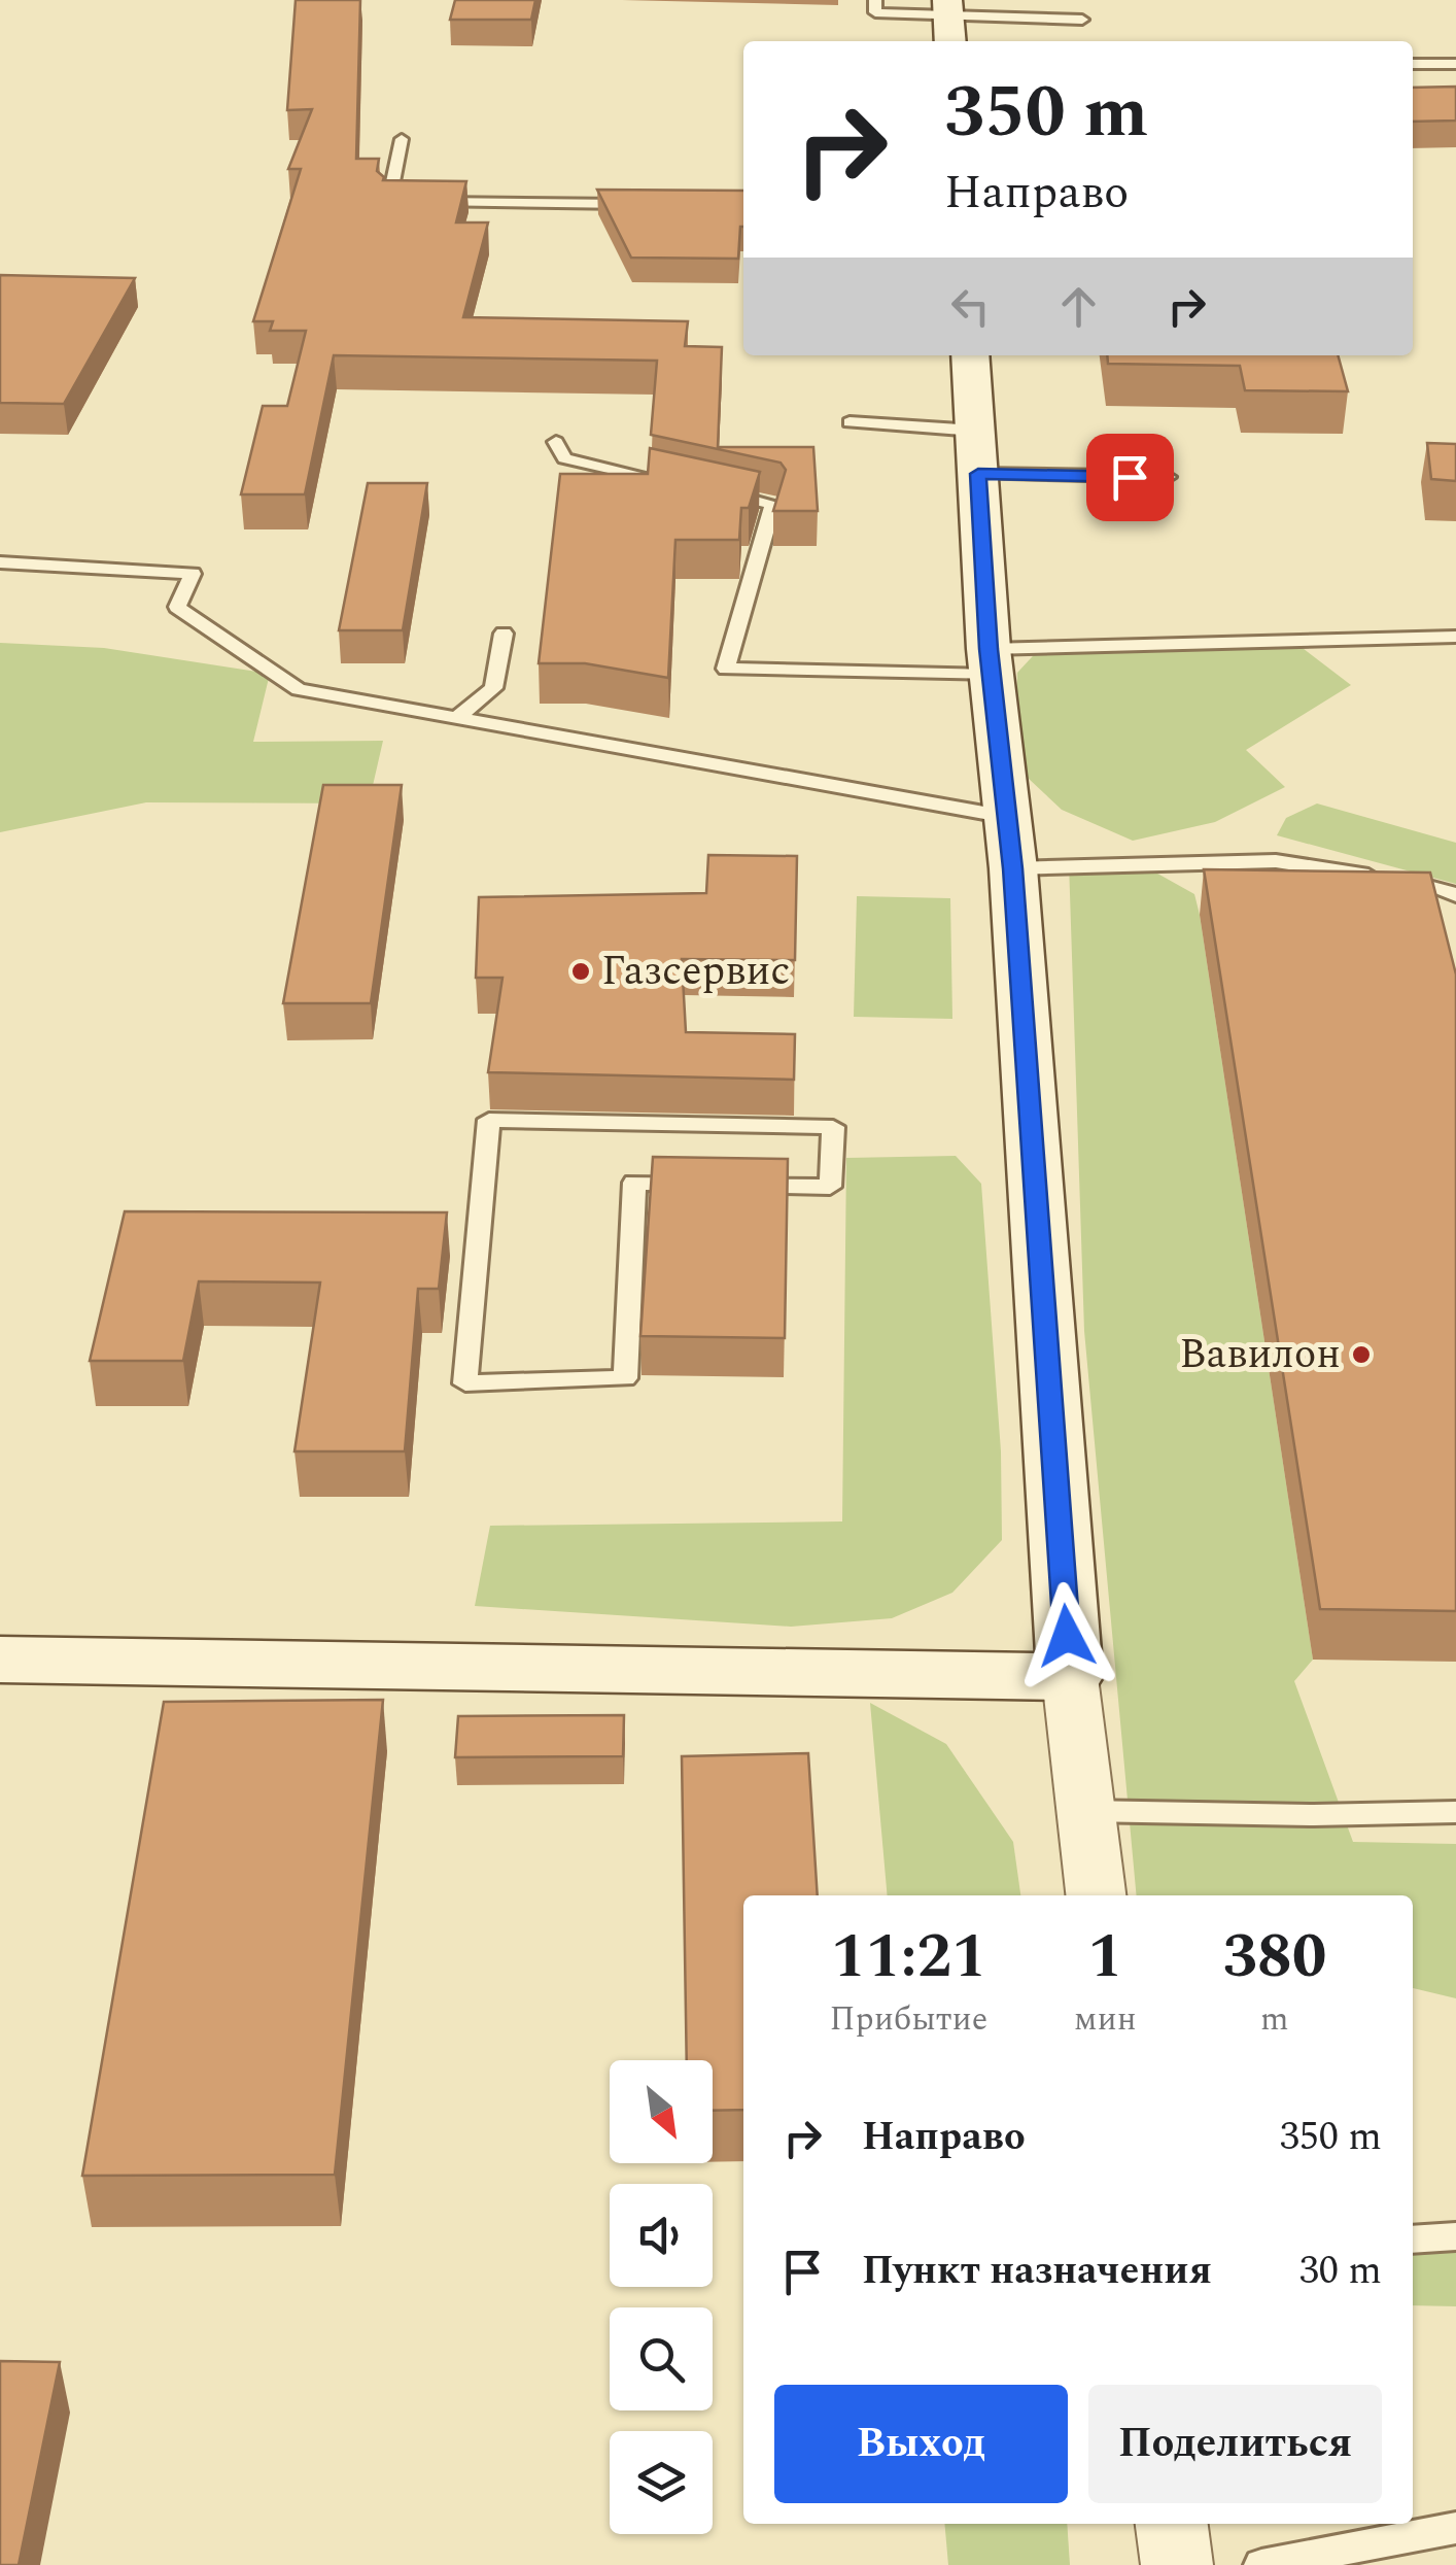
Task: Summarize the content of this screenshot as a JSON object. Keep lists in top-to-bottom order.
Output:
{
  "places": ["Газсервис", "Вавилон"],
  "north": "bottom right",
  "page": {
    "turn": ["350 m", "Направо"],
    "eta": [
      "11:21",
      "Прибытие",
      "1",
      "мин",
      "380",
      "m"
    ],
    "list": [
      {
        "name": "Направо",
        "value": "350 m"
      },
      {
        "name": "Пункт назначения",
        "value": "30 m"
      }
    ],
    "buttons": ["Выход", "Поделиться"]
  }
}
